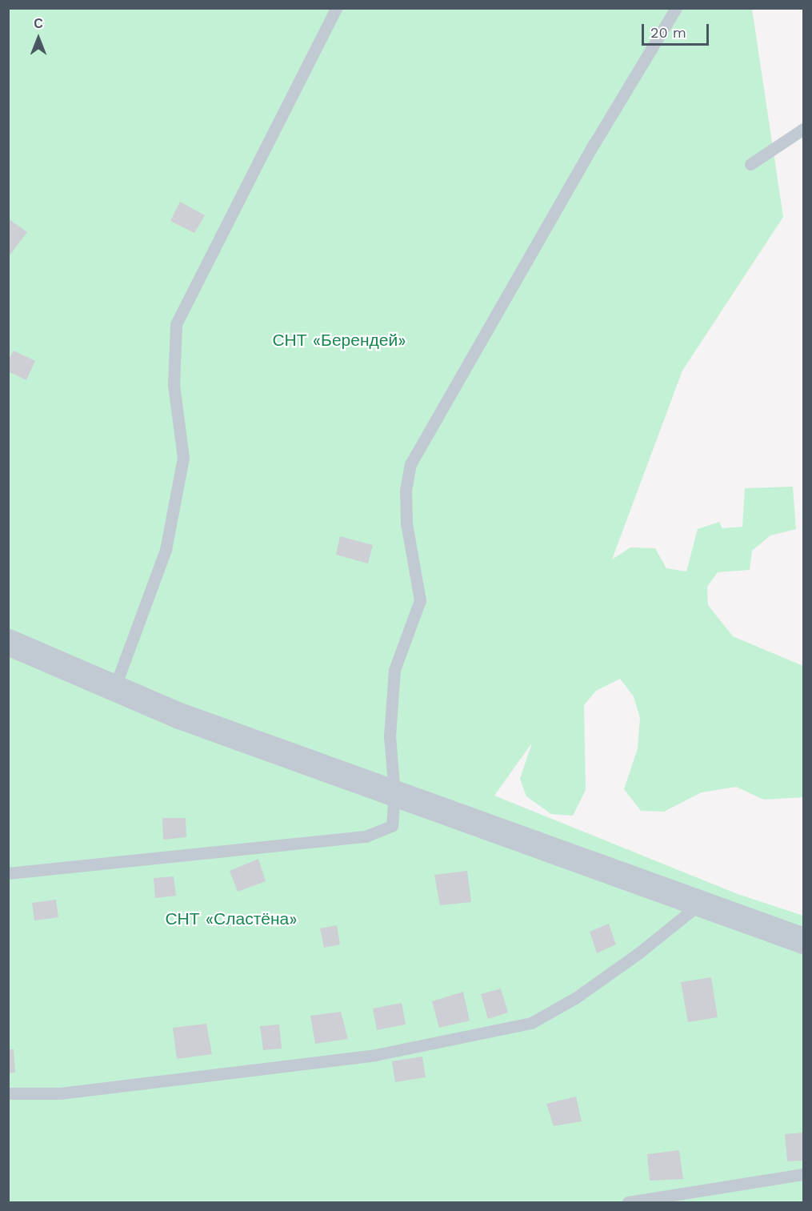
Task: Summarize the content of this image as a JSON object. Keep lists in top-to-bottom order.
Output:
{
  "parks": ["СНТ «Берендей»", "СНТ «Сластёна»"],
  "scale_bar": "20 m",
  "north": "top"
}
